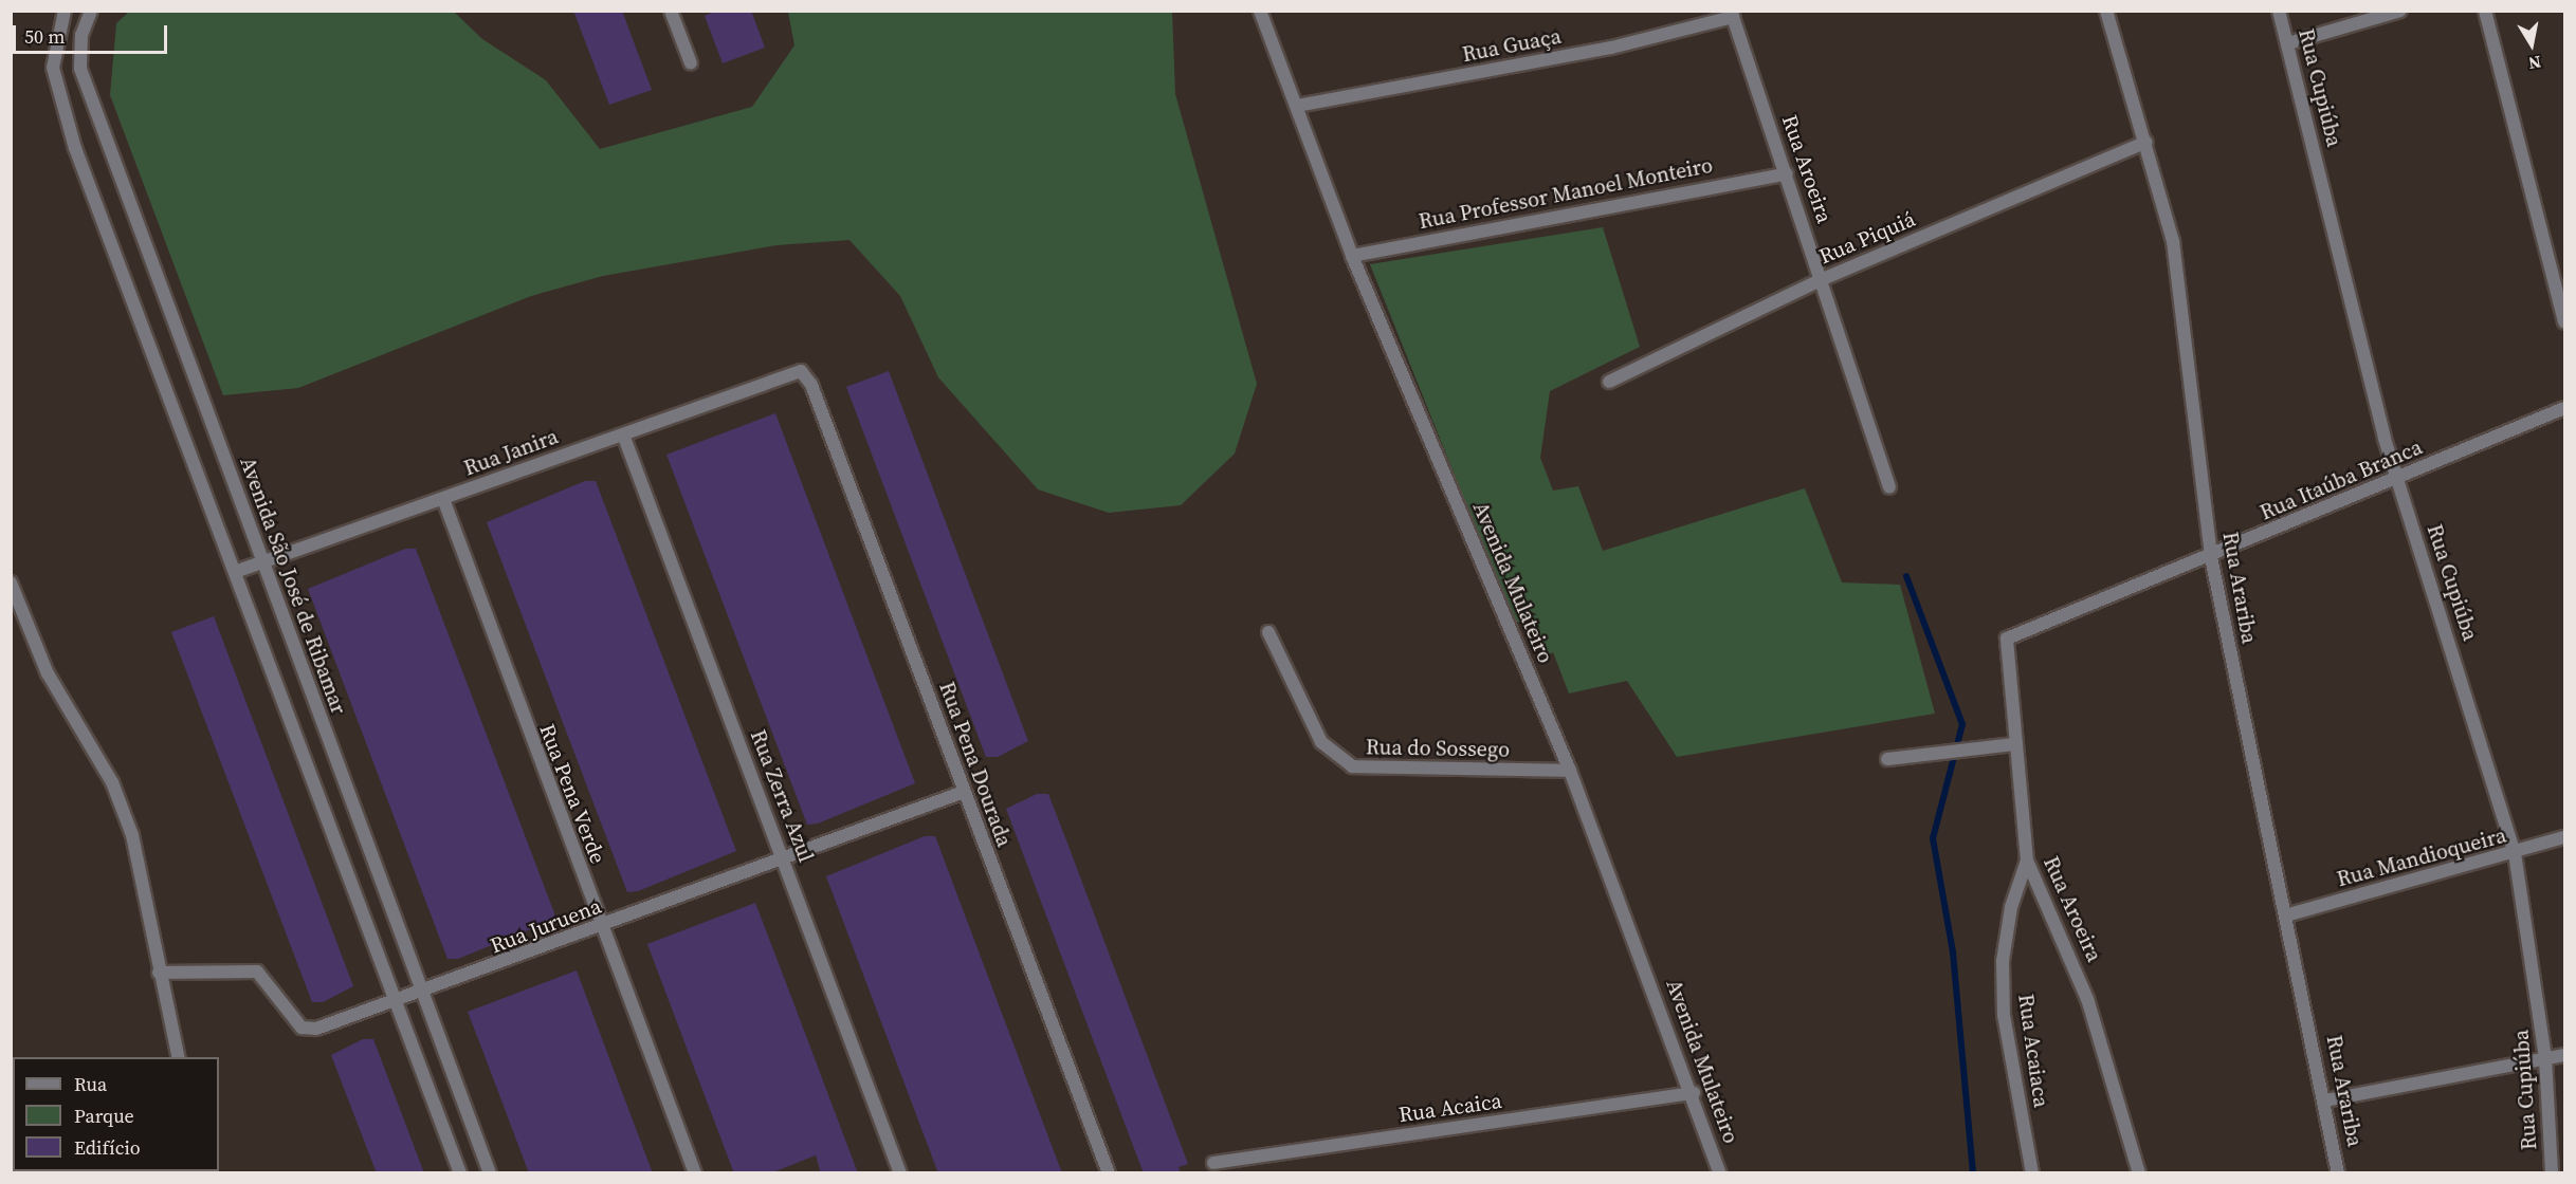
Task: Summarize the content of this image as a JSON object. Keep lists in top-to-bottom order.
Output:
{
  "streets": {
    "street": [
      "Rua Guaça",
      "Rua Cupiúba",
      "Rua Aroeira",
      "Rua Professor Manoel Monteiro",
      "Rua Piquiá",
      "Rua Janira",
      "Rua Itaúba Branca",
      "Avenida Mulateiro",
      "Avenida São José de Ribamar",
      "Rua Arariba",
      "Rua do Sossego",
      "Rua Pena Dourada",
      "Rua Pena Verde",
      "Rua Zerra Azul",
      "Rua Mandioqueira",
      "Rua Juruena",
      "Rua Acaiaca",
      "Rua Acaica"
    ]
  },
  "crossings": [
    ["Rua Guaça", "Rua Aroeira"],
    ["Rua Guaça", "Avenida Mulateiro"],
    ["Rua Cupiúba", "Rua Itaúba Branca"],
    ["Rua Cupiúba", "Rua Mandioqueira"],
    ["Rua Aroeira", "Rua Professor Manoel Monteiro"],
    ["Rua Aroeira", "Rua Piquiá"],
    ["Rua Aroeira", "Rua Itaúba Branca"],
    ["Rua Aroeira", "Rua Acaiaca"],
    ["Rua Professor Manoel Monteiro", "Avenida Mulateiro"],
    ["Rua Piquiá", "Rua Arariba"],
    ["Rua Janira", "Avenida São José de Ribamar"],
    ["Rua Janira", "Rua Pena Dourada"],
    ["Rua Janira", "Rua Pena Verde"],
    ["Rua Janira", "Rua Zerra Azul"],
    ["Rua Itaúba Branca", "Rua Arariba"],
    ["Avenida Mulateiro", "Rua do Sossego"],
    ["Avenida Mulateiro", "Rua Acaica"],
    ["Avenida São José de Ribamar", "Rua Juruena"],
    ["Rua Arariba", "Rua Mandioqueira"],
    ["Rua Pena Dourada", "Rua Juruena"],
    ["Rua Pena Verde", "Rua Juruena"],
    ["Rua Zerra Azul", "Rua Juruena"]
  ],
  "legend": ["Rua", "Parque", "Edifício"],
  "scale_bar": "50 m",
  "north": "bottom"
}
